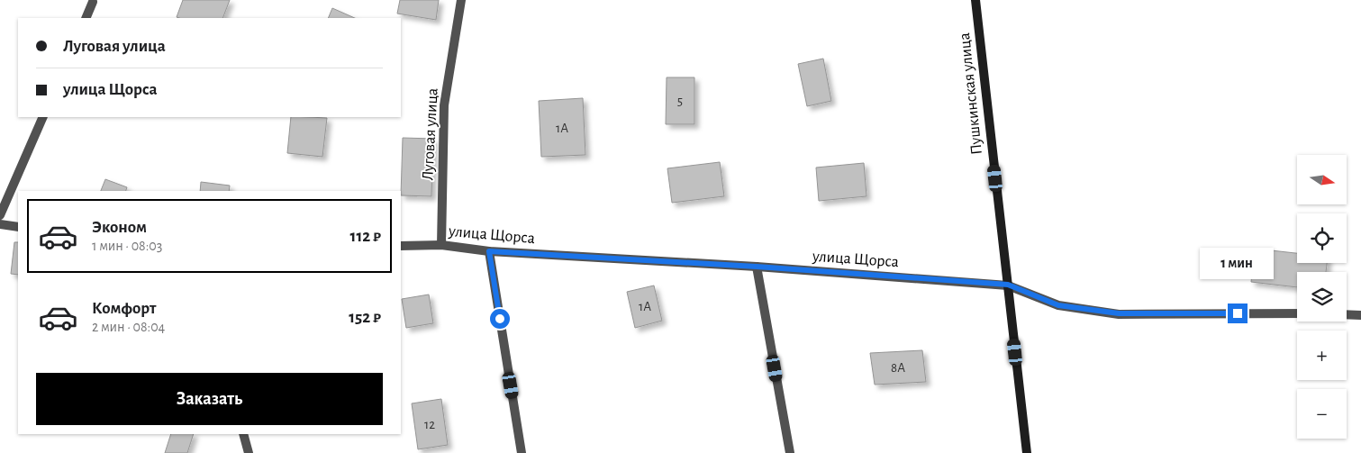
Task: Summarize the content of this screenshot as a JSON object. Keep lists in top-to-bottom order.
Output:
{
  "streets": {
    "street": ["Пушкинская улица", "Луговая улица", "улица Щорса"]
  },
  "crossings": [
    ["Пушкинская улица", "улица Щорса"],
    ["Луговая улица", "улица Щорса"]
  ],
  "house_numbers": [
    "5",
    "1А",
    "1А",
    "8А",
    "12"
  ],
  "north": "right",
  "page": {
    "banner": ["Луговая улица", "улица Щорса"],
    "map_buttons": ["+", "−"],
    "list": [
      {
        "name": "Эконом",
        "note": "1 мин · 08:03",
        "value": "112 ₽"
      },
      {
        "name": "Комфорт",
        "note": "2 мин · 08:04",
        "value": "152 ₽"
      }
    ],
    "bubble": "1 мин",
    "buttons": "Заказать"
  }
}
